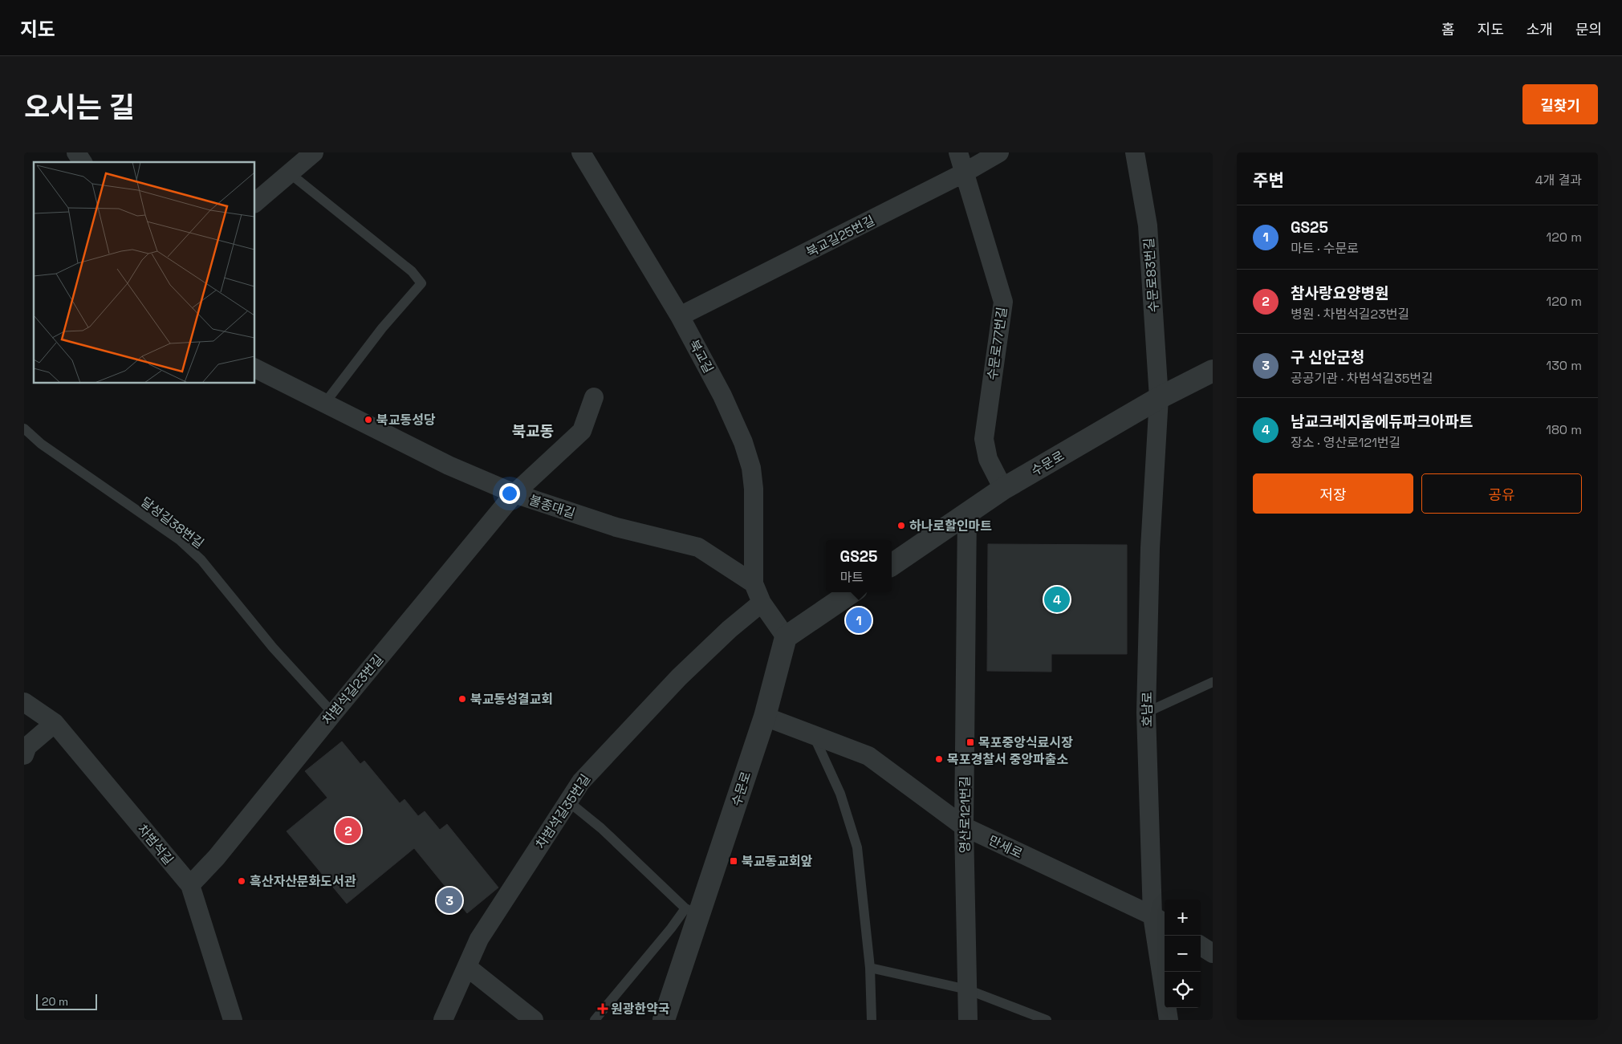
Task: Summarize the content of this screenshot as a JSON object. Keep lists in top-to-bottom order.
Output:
{
  "streets": {
    "street": [
      "북교길25번길",
      "수문로83번길",
      "수문로77번길",
      "북교길",
      "수문로",
      "불종대길",
      "차범석길23번길",
      "호남로",
      "차범석길35번길",
      "영산로121번길",
      "차범석길",
      "만세로"
    ],
    "lane": ["달성길38번길"]
  },
  "crossings": [
    ["북교길25번길", "수문로77번길"],
    ["북교길25번길", "북교길"],
    ["수문로83번길", "수문로"],
    ["수문로83번길", "호남로"],
    ["수문로77번길", "수문로"],
    ["북교길", "불종대길"],
    ["수문로", "호남로"],
    ["수문로", "영산로121번길"],
    ["수문로", "만세로"],
    ["불종대길", "차범석길23번길"],
    ["달성길38번길", "차범석길23번길"],
    ["차범석길23번길", "차범석길"],
    ["호남로", "만세로"],
    ["영산로121번길", "만세로"]
  ],
  "districts": ["북교동"],
  "places": {
    "other": [
      "북교동성당",
      "하나로할인마트",
      "북교동성결교회",
      "목포경찰서 중앙파출소",
      "흑산자산문화도서관"
    ],
    "transit": ["목포중앙식료시장", "북교동교회앞"],
    "health": ["원광한약국"]
  },
  "scale_bar": "20 m",
  "page": {
    "header": "지도",
    "nav": [
      "홈",
      "지도",
      "소개",
      "문의"
    ],
    "title": "오시는 길",
    "buttons": [
      "길찾기",
      ["저장", "공유"]
    ],
    "heading": ["주변", "4개 결과"],
    "list": [
      {
        "mark": "1",
        "name": "GS25",
        "note": "마트 · 수문로",
        "value": "120 m"
      },
      {
        "mark": "2",
        "name": "참사랑요양병원",
        "note": "병원 · 차범석길23번길",
        "value": "120 m"
      },
      {
        "mark": "3",
        "name": "구 신안군청",
        "note": "공공기관 · 차범석길35번길",
        "value": "130 m"
      },
      {
        "mark": "4",
        "name": "남교크레지움에듀파크아파트",
        "note": "장소 · 영산로121번길",
        "value": "180 m"
      }
    ],
    "popup": ["GS25", "마트"],
    "pins": [
      "4",
      "1",
      "2",
      "3"
    ],
    "map_buttons": ["+", "−"],
    "scale": "20 m"
  }
}
